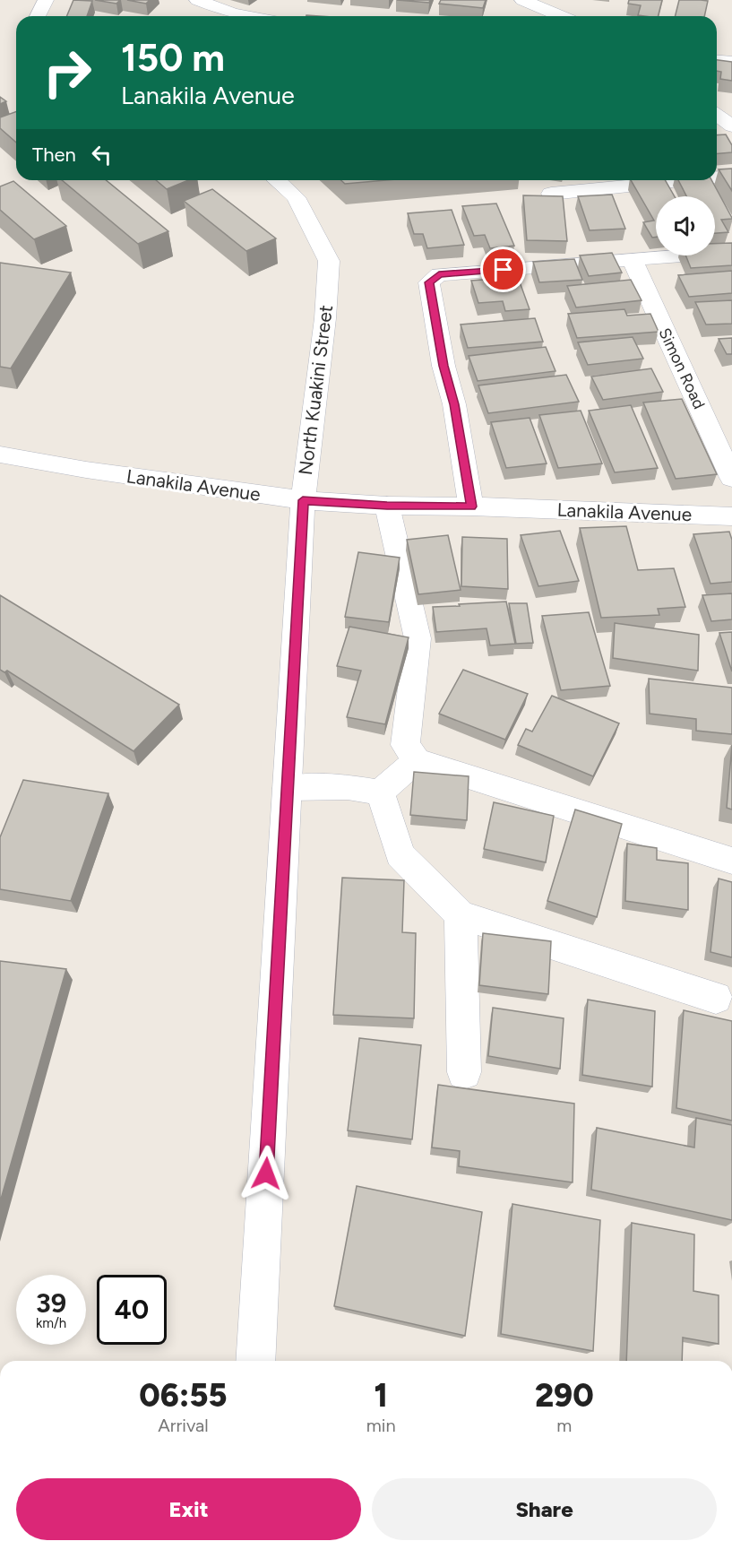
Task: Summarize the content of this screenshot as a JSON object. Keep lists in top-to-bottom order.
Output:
{
  "streets": {
    "street": ["Simon Road", "North Kuakini Street", "Lanakila Avenue"]
  },
  "crossings": [
    ["North Kuakini Street", "Lanakila Avenue"]
  ],
  "page": {
    "turn": ["150 m", "Lanakila Avenue"],
    "then": "Then",
    "speed": "39 km/h",
    "limit": "40",
    "eta": [
      "06:55",
      "Arrival",
      "1",
      "min",
      "290",
      "m"
    ],
    "buttons": ["Exit", "Share"]
  }
}
